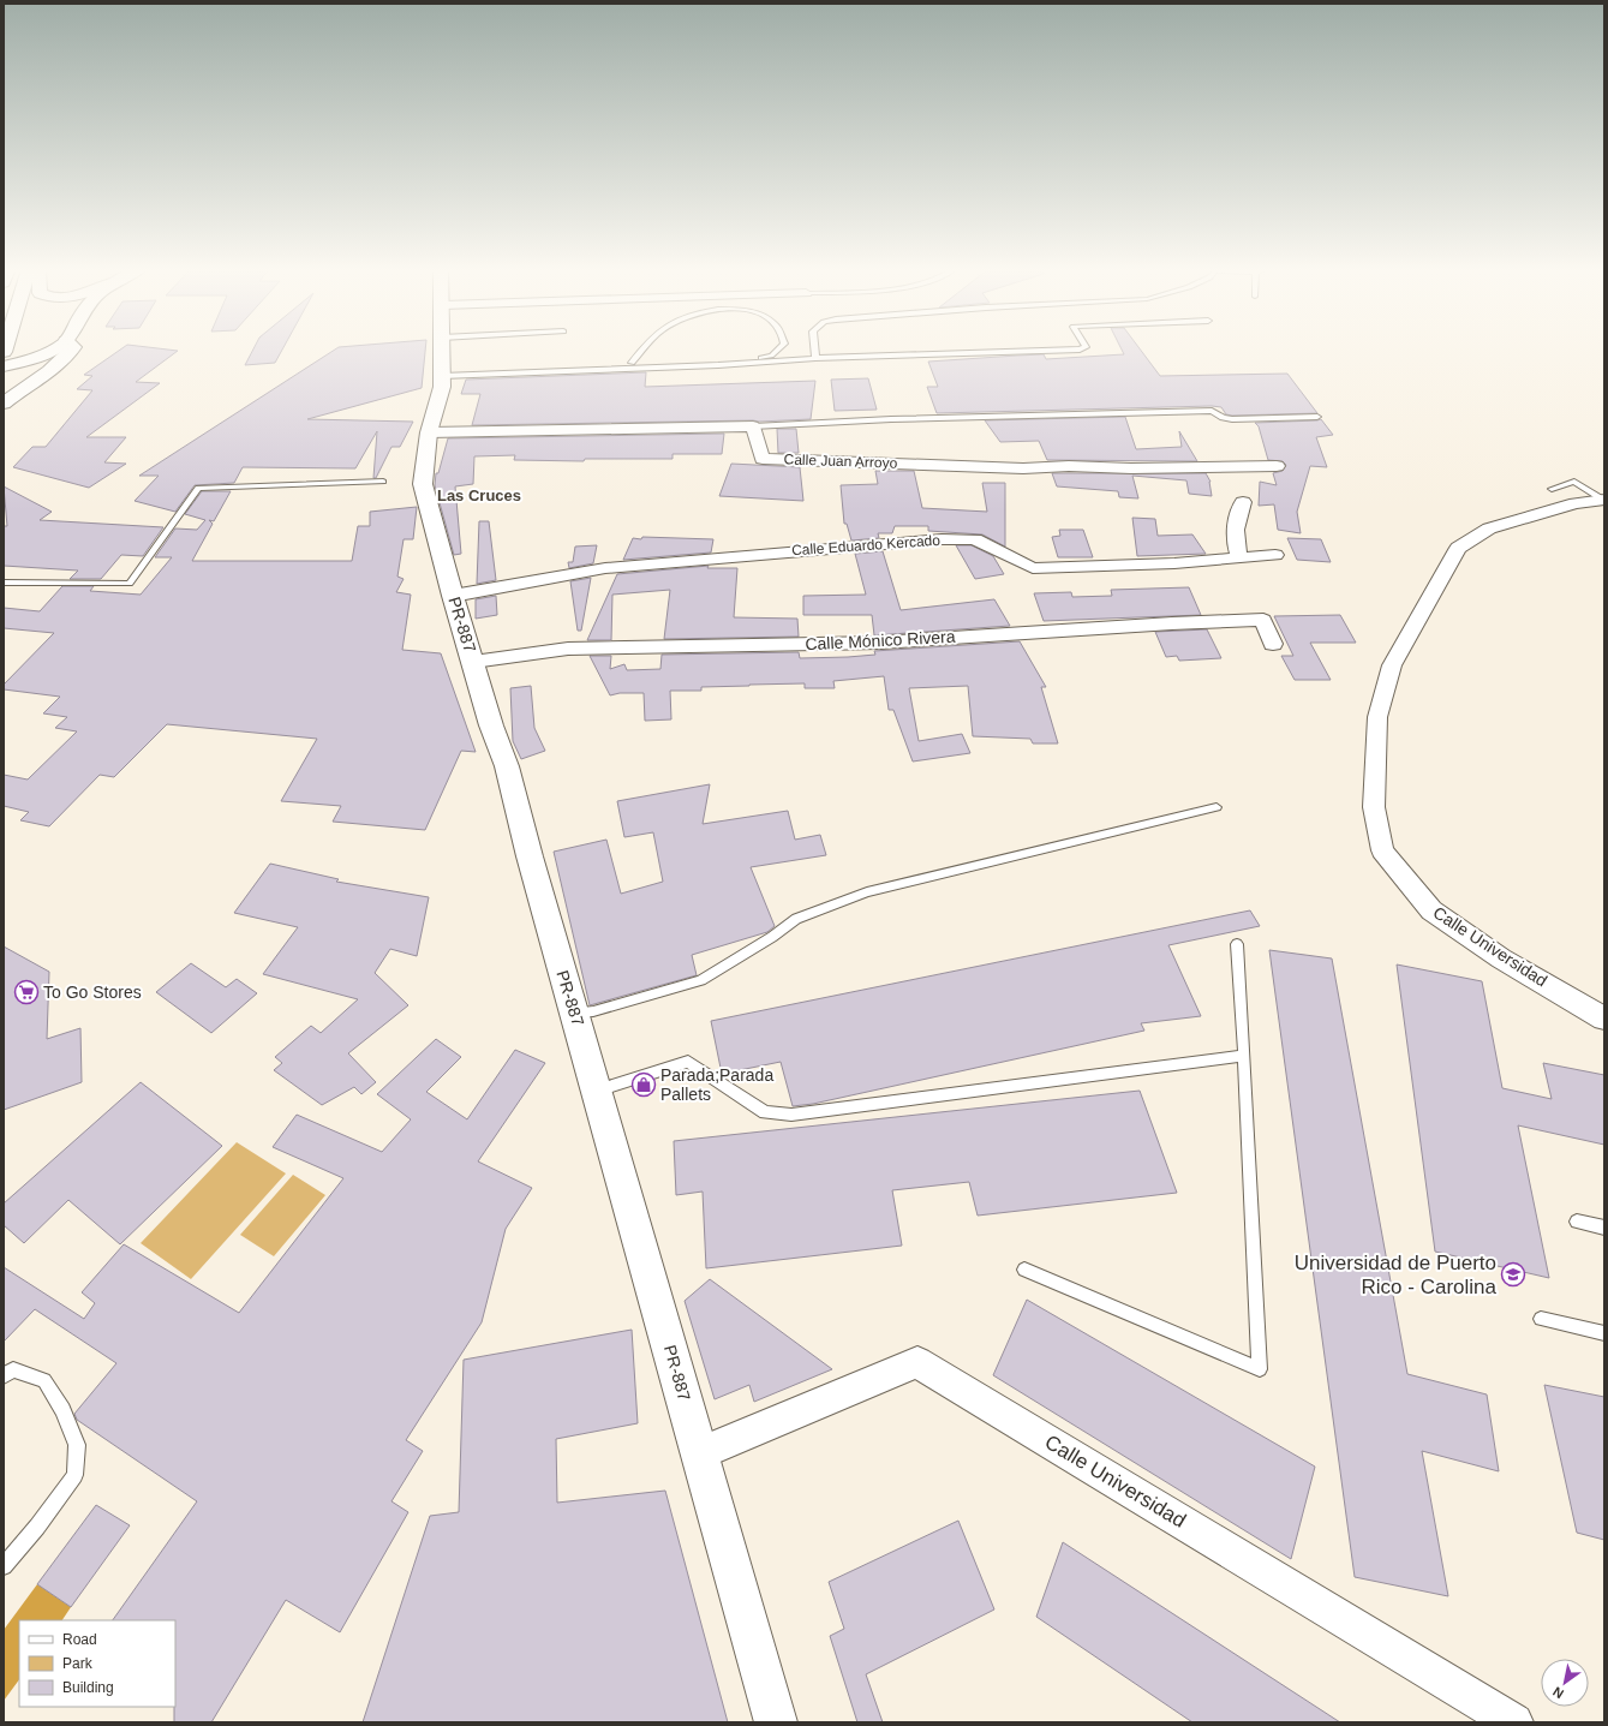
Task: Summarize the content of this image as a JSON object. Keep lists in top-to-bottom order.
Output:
{
  "streets": {
    "main road": ["PR-887"],
    "street": [
      "Calle Juan Arroyo",
      "Calle Eduardo Kercado",
      "Calle Mónico Rivera",
      "Calle Universidad"
    ]
  },
  "crossings": [
    ["Calle Eduardo Kercado", "PR-887"],
    ["PR-887", "Calle Mónico Rivera"],
    ["PR-887", "Calle Universidad"]
  ],
  "districts": ["Las Cruces"],
  "places": {
    "supermarket": ["To Go Stores"],
    "shop": ["Parada;Parada Pallets"],
    "school or university": ["Universidad de Puerto Rico - Carolina"]
  },
  "legend": ["Road", "Park", "Building"],
  "north": "bottom left"
}
